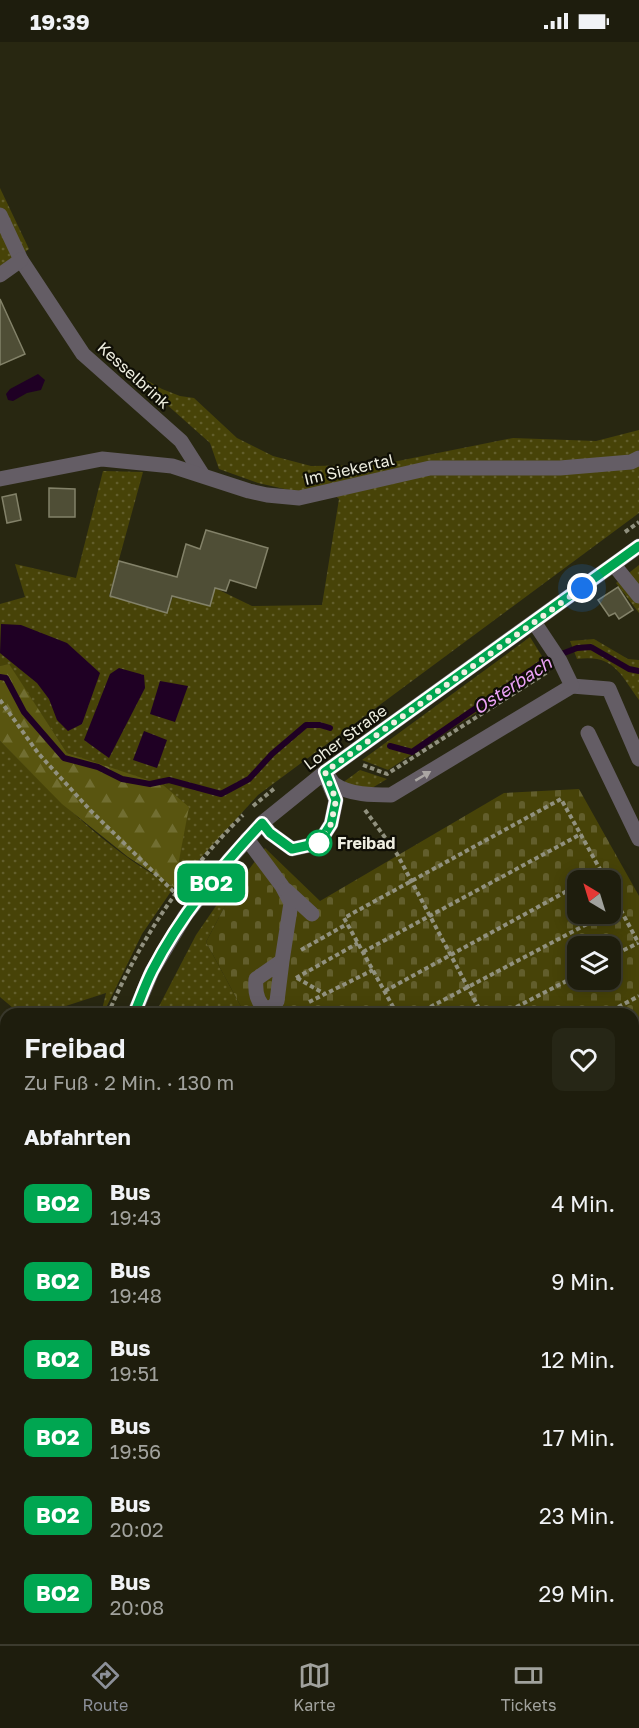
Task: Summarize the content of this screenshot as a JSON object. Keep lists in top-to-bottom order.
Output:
{
  "streets": {
    "street": ["Kesselbrink", "Im Siekertal", "Loher Straße"]
  },
  "crossings": [
    ["Kesselbrink", "Im Siekertal"]
  ],
  "water": ["Osterbach"],
  "places": ["Freibad"],
  "lines": ["bus line BO2"],
  "north": "top left",
  "page": {
    "status": "19:39",
    "on_map": "BO2",
    "heading": [
      ["Freibad", "Zu Fuß · 2 Min. · 130 m"],
      "Abfahrten"
    ],
    "list": [
      {
        "mark": "BO2",
        "name": "Bus",
        "note": "19:43",
        "value": "4 Min."
      },
      {
        "mark": "BO2",
        "name": "Bus",
        "note": "19:48",
        "value": "9 Min."
      },
      {
        "mark": "BO2",
        "name": "Bus",
        "note": "19:51",
        "value": "12 Min."
      },
      {
        "mark": "BO2",
        "name": "Bus",
        "note": "19:56",
        "value": "17 Min."
      },
      {
        "mark": "BO2",
        "name": "Bus",
        "note": "20:02",
        "value": "23 Min."
      },
      {
        "mark": "BO2",
        "name": "Bus",
        "note": "20:08",
        "value": "29 Min."
      }
    ],
    "tabs": ["Route", "Karte", "Tickets"]
  }
}
